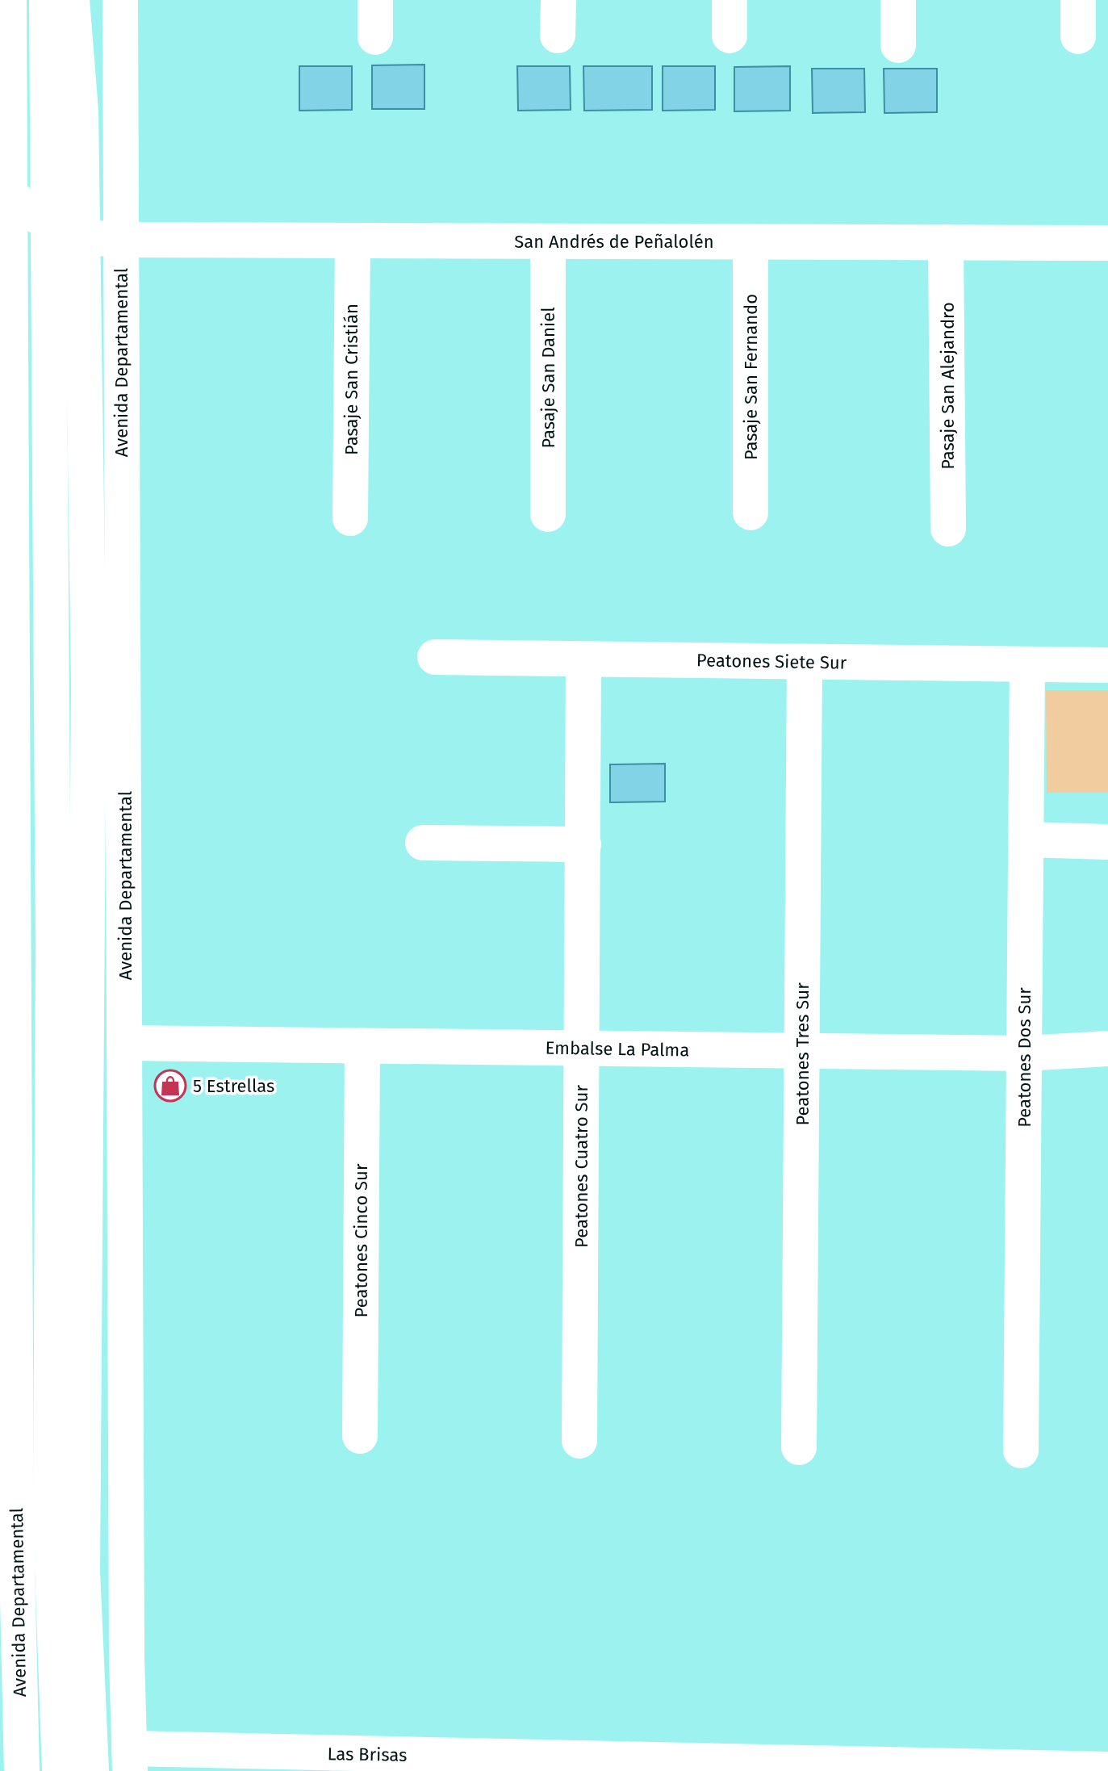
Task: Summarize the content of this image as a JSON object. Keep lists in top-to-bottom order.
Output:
{
  "streets": {
    "street": [
      "San Andrés de Peñalolén",
      "Avenida Departamental",
      "Pasaje San Fernando",
      "Pasaje San Daniel",
      "Pasaje San Cristián",
      "Pasaje San Alejandro",
      "Peatones Siete Sur",
      "Embalse La Palma",
      "Peatones Tres Sur",
      "Peatones Dos Sur",
      "Peatones Cuatro Sur",
      "Peatones Cinco Sur",
      "Las Brisas"
    ]
  },
  "crossings": [
    ["San Andrés de Peñalolén", "Avenida Departamental"],
    ["San Andrés de Peñalolén", "Pasaje San Fernando"],
    ["San Andrés de Peñalolén", "Pasaje San Daniel"],
    ["San Andrés de Peñalolén", "Pasaje San Cristián"],
    ["San Andrés de Peñalolén", "Pasaje San Alejandro"],
    ["Avenida Departamental", "Embalse La Palma"],
    ["Avenida Departamental", "Las Brisas"],
    ["Peatones Siete Sur", "Peatones Tres Sur"],
    ["Peatones Siete Sur", "Peatones Dos Sur"],
    ["Peatones Siete Sur", "Peatones Cuatro Sur"],
    ["Embalse La Palma", "Peatones Tres Sur"],
    ["Embalse La Palma", "Peatones Dos Sur"],
    ["Embalse La Palma", "Peatones Cuatro Sur"],
    ["Embalse La Palma", "Peatones Cinco Sur"]
  ],
  "places": {
    "shop": ["5 Estrellas"]
  }
}
